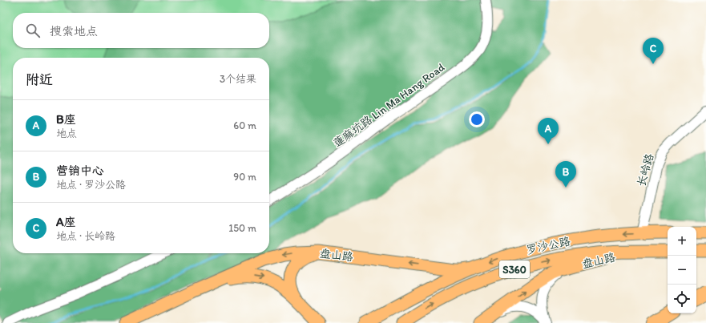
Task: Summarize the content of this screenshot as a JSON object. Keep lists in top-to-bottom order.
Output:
{
  "streets": {
    "main road": ["罗沙公路", "盘山路", "S360"],
    "street": ["蓮麻坑路 Lin Ma Hang Road", "长岭路"]
  },
  "crossings": [
    ["长岭路", "罗沙公路"],
    ["罗沙公路", "盘山路"]
  ],
  "page": {
    "search": "搜索地点",
    "pins": ["C", "A", "B"],
    "heading": ["附近", "3个结果"],
    "list": [
      {
        "mark": "A",
        "name": "B座",
        "note": "地点",
        "value": "60 m"
      },
      {
        "mark": "B",
        "name": "营销中心",
        "note": "地点 · 罗沙公路",
        "value": "90 m"
      },
      {
        "mark": "C",
        "name": "A座",
        "note": "地点 · 长岭路",
        "value": "150 m"
      }
    ],
    "map_buttons": ["+", "−"]
  }
}
